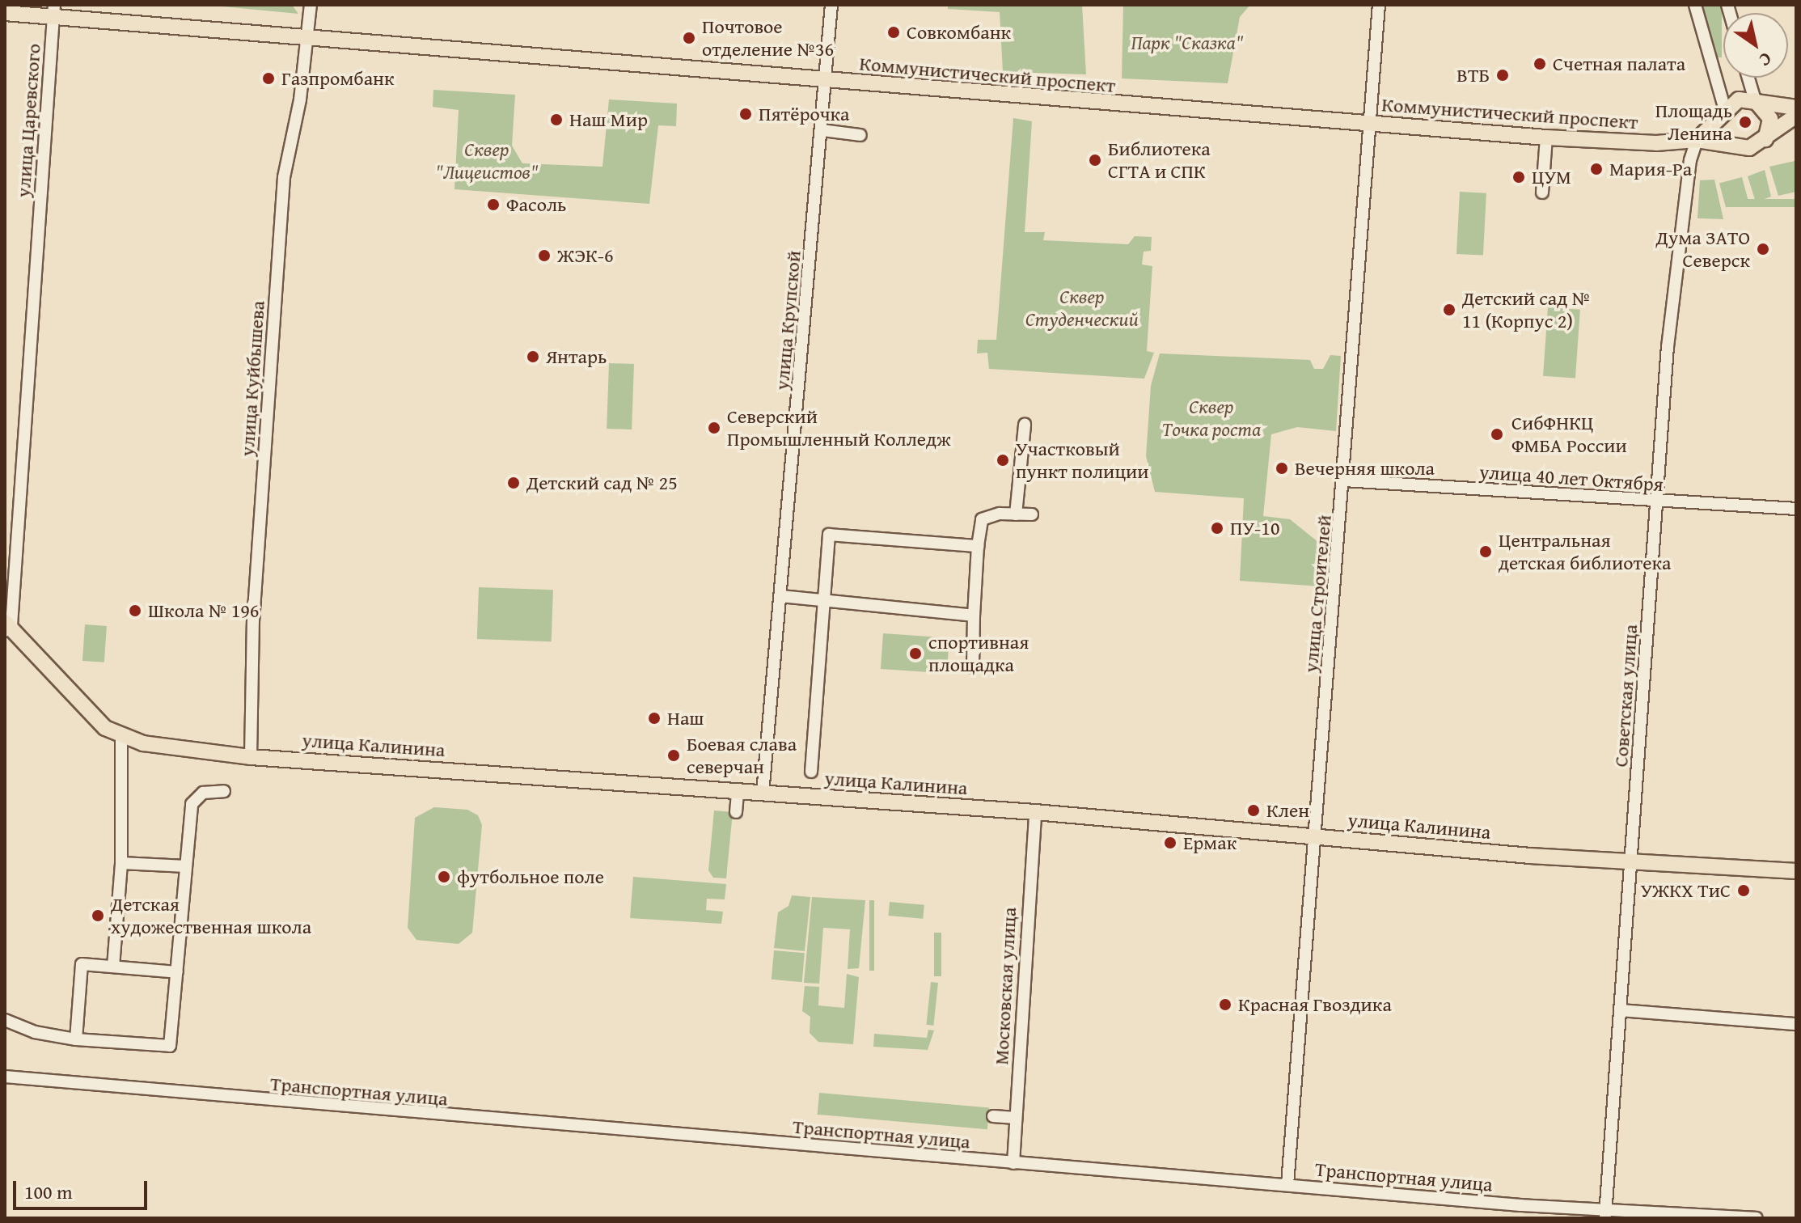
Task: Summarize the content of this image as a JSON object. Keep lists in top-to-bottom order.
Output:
{
  "streets": {
    "main road": ["Коммунистический проспект", "улица Калинина"],
    "street": [
      "улица Царевского",
      "улица Крупской",
      "улица Куйбышева",
      "улица 40 лет Октября",
      "улица Строителей",
      "Советская улица",
      "Московская улица",
      "Транспортная улица"
    ]
  },
  "crossings": [
    ["Коммунистический проспект", "улица Царевского"],
    ["Коммунистический проспект", "улица Крупской"],
    ["Коммунистический проспект", "улица Куйбышева"],
    ["Коммунистический проспект", "улица Строителей"],
    ["Коммунистический проспект", "Советская улица"],
    ["улица Царевского", "улица Калинина"],
    ["улица Крупской", "улица Калинина"],
    ["улица Куйбышева", "улица Калинина"],
    ["улица 40 лет Октября", "улица Строителей"],
    ["улица 40 лет Октября", "Советская улица"],
    ["улица Строителей", "улица Калинина"],
    ["улица Строителей", "Транспортная улица"],
    ["Советская улица", "улица Калинина"],
    ["Советская улица", "Транспортная улица"],
    ["улица Калинина", "Московская улица"],
    ["Московская улица", "Транспортная улица"]
  ],
  "parks": [
    "Парк \"Сказка\"",
    "Сквер \"Лицеистов\"",
    "Сквер Студенческий",
    "Сквер Точка роста"
  ],
  "places": [
    "Совкомбанк",
    "Почтовое отделение №36",
    "Счетная палата",
    "ВТБ",
    "Газпромбанк",
    "Пятёрочка",
    "Наш Мир",
    "Площадь Ленина",
    "Библиотека СГТА и СПК",
    "Мария-Ра",
    "ЦУМ",
    "Фасоль",
    "Дума ЗАТО Северск",
    "ЖЭК-6",
    "Детский сад № 11 (Корпус 2)",
    "Янтарь",
    "Северский Промышленный Колледж",
    "СибФНКЦ ФМБА России",
    "Участковый пункт полиции",
    "Вечерняя школа",
    "Детский сад № 25",
    "ПУ-10",
    "Центральная детская библиотека",
    "Школа № 196",
    "спортивная площадка",
    "Наш",
    "Боевая слава северчан",
    "Клен",
    "Ермак",
    "футбольное поле",
    "УЖКХ ТиС",
    "Детская художественная школа",
    "Красная Гвоздика"
  ],
  "scale_bar": "100 m",
  "north": "bottom right"
}
